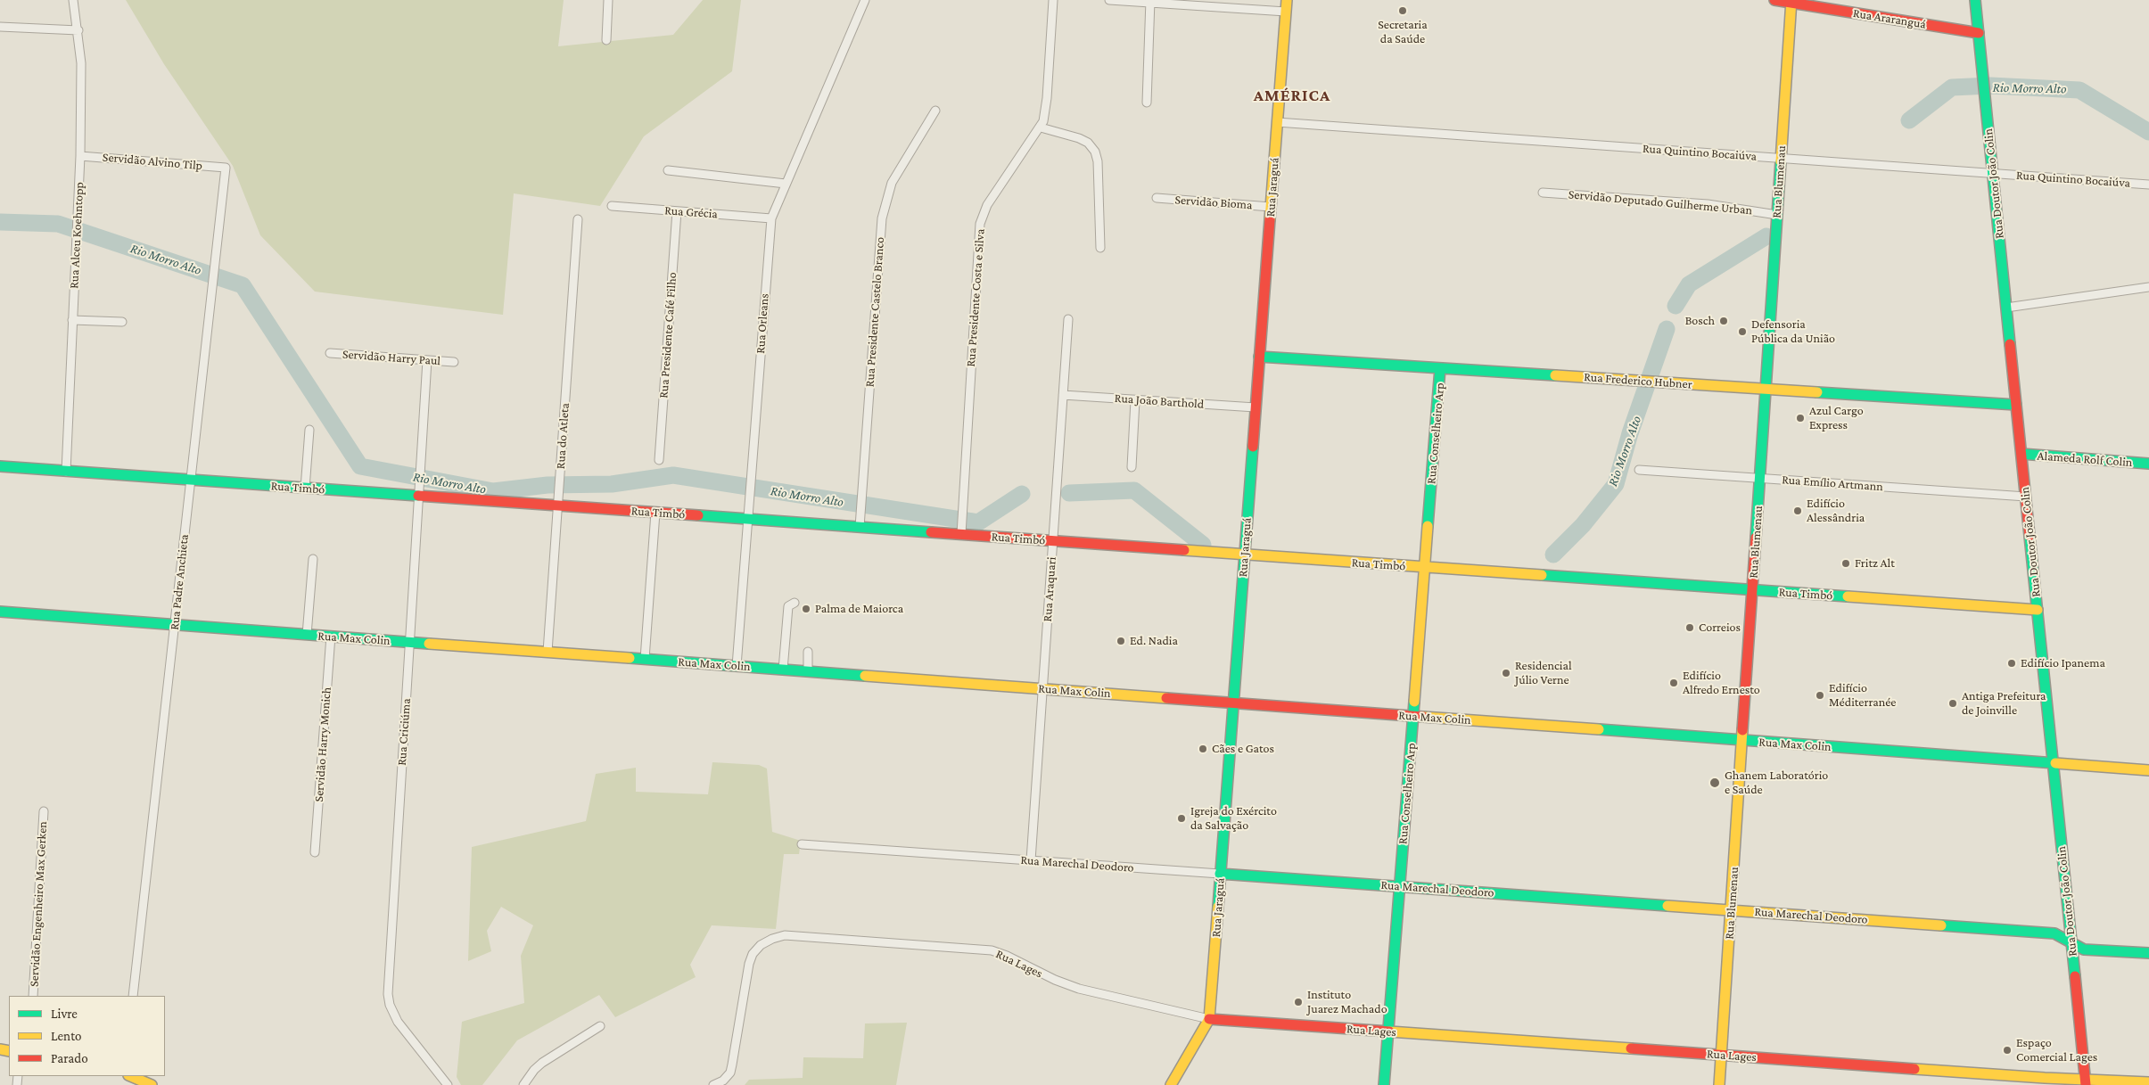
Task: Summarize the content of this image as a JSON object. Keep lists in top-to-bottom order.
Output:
{
  "streets": {
    "main road": [
      "Rua Araranguá",
      "Rua Blumenau",
      "Rua Doutor João Colin",
      "Rua Jaraguá",
      "Rua Frederico Hubner",
      "Rua Conselheiro Arp",
      "Alameda Rolf Colin",
      "Rua Timbó",
      "Rua Max Colin",
      "Rua Marechal Deodoro",
      "Rua Lages"
    ],
    "street": [
      "Rua Quintino Bocaiúva",
      "Servidão Alvino Tilp",
      "Servidão Bioma",
      "Servidão Deputado Guilherme Urban",
      "Rua Grécia",
      "Rua Alceu Koehntopp",
      "Rua Presidente Costa e Silva",
      "Rua Presidente Castelo Branco",
      "Rua Orleans",
      "Rua Presidente Café Filho",
      "Servidão Harry Paul",
      "Rua João Barthold",
      "Rua do Atleta",
      "Rua Emílio Artmann",
      "Rua Padre Anchieta",
      "Rua Araquari",
      "Rua Criciúma",
      "Servidão Harry Monich",
      "Servidão Engenheiro Max Gerken"
    ]
  },
  "crossings": [
    ["Rua Araranguá", "Rua Blumenau"],
    ["Rua Araranguá", "Rua Doutor João Colin"],
    ["Rua Quintino Bocaiúva", "Rua Blumenau"],
    ["Rua Quintino Bocaiúva", "Rua Doutor João Colin"],
    ["Rua Quintino Bocaiúva", "Rua Jaraguá"],
    ["Servidão Alvino Tilp", "Rua Alceu Koehntopp"],
    ["Servidão Alvino Tilp", "Rua Padre Anchieta"],
    ["Rua Blumenau", "Servidão Deputado Guilherme Urban"],
    ["Rua Blumenau", "Rua Frederico Hubner"],
    ["Rua Blumenau", "Rua Emílio Artmann"],
    ["Rua Blumenau", "Rua Timbó"],
    ["Rua Blumenau", "Rua Max Colin"],
    ["Rua Blumenau", "Rua Marechal Deodoro"],
    ["Rua Blumenau", "Rua Lages"],
    ["Rua Doutor João Colin", "Rua Frederico Hubner"],
    ["Rua Doutor João Colin", "Alameda Rolf Colin"],
    ["Rua Doutor João Colin", "Rua Emílio Artmann"],
    ["Rua Doutor João Colin", "Rua Timbó"],
    ["Rua Doutor João Colin", "Rua Max Colin"],
    ["Rua Doutor João Colin", "Rua Marechal Deodoro"],
    ["Rua Doutor João Colin", "Rua Lages"],
    ["Rua Jaraguá", "Servidão Bioma"],
    ["Rua Jaraguá", "Rua Frederico Hubner"],
    ["Rua Jaraguá", "Rua João Barthold"],
    ["Rua Jaraguá", "Rua Timbó"],
    ["Rua Jaraguá", "Rua Max Colin"],
    ["Rua Jaraguá", "Rua Marechal Deodoro"],
    ["Rua Jaraguá", "Rua Lages"],
    ["Rua Grécia", "Rua Orleans"],
    ["Rua Grécia", "Rua Presidente Café Filho"],
    ["Rua Alceu Koehntopp", "Rua Timbó"],
    ["Rua Presidente Costa e Silva", "Rua Timbó"],
    ["Rua Presidente Castelo Branco", "Rua Timbó"],
    ["Rua Orleans", "Rua Timbó"],
    ["Rua Orleans", "Rua Max Colin"],
    ["Servidão Harry Paul", "Rua Criciúma"],
    ["Rua Frederico Hubner", "Rua Conselheiro Arp"],
    ["Rua João Barthold", "Rua Araquari"],
    ["Rua Conselheiro Arp", "Rua Timbó"],
    ["Rua Conselheiro Arp", "Rua Max Colin"],
    ["Rua Conselheiro Arp", "Rua Marechal Deodoro"],
    ["Rua Conselheiro Arp", "Rua Lages"],
    ["Rua do Atleta", "Rua Timbó"],
    ["Rua do Atleta", "Rua Max Colin"],
    ["Rua Timbó", "Rua Padre Anchieta"],
    ["Rua Timbó", "Rua Araquari"],
    ["Rua Timbó", "Rua Criciúma"],
    ["Rua Padre Anchieta", "Rua Max Colin"],
    ["Rua Araquari", "Rua Max Colin"],
    ["Rua Araquari", "Rua Marechal Deodoro"],
    ["Rua Max Colin", "Rua Criciúma"],
    ["Rua Max Colin", "Servidão Harry Monich"]
  ],
  "districts": ["AMÉRICA"],
  "water": ["Rio Morro Alto"],
  "places": [
    "Secretaria da Saúde",
    "Bosch",
    "Defensoria Pública da União",
    "Azul Cargo Express",
    "Edifício Alessândria",
    "Fritz Alt",
    "Palma de Maiorca",
    "Correios",
    "Ed. Nadia",
    "Edifício Ipanema",
    "Residencial Júlio Verne",
    "Edifício Alfredo Ernesto",
    "Edifício Méditerranée",
    "Antiga Prefeitura de Joinville",
    "Cães e Gatos",
    "Ghanem Laboratório e Saúde",
    "Igreja do Exército da Salvação",
    "Instituto Juarez Machado",
    "Espaço Comercial Lages"
  ],
  "legend": ["Livre", "Lento", "Parado"]
}
